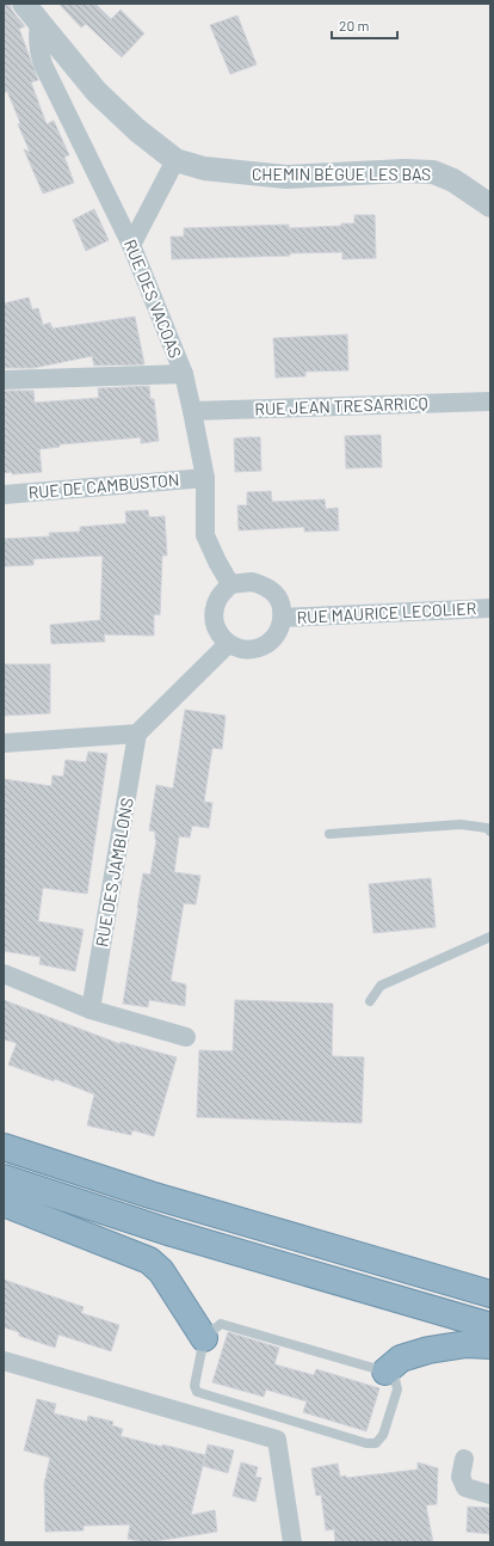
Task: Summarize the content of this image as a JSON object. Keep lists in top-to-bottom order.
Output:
{
  "streets": {
    "street": [
      "CHEMIN BÉGUE LES BAS",
      "RUE DES VACOAS",
      "RUE JEAN TRESARRICQ",
      "RUE DE CAMBUSTON",
      "RUE MAURICE LECOLIER",
      "RUE DES JAMBLONS"
    ]
  },
  "crossings": [
    ["CHEMIN BÉGUE LES BAS", "RUE DES VACOAS"],
    ["RUE DES VACOAS", "RUE JEAN TRESARRICQ"],
    ["RUE DES VACOAS", "RUE DE CAMBUSTON"],
    ["RUE DES VACOAS", "RUE MAURICE LECOLIER"]
  ],
  "scale_bar": "20 m"
}
